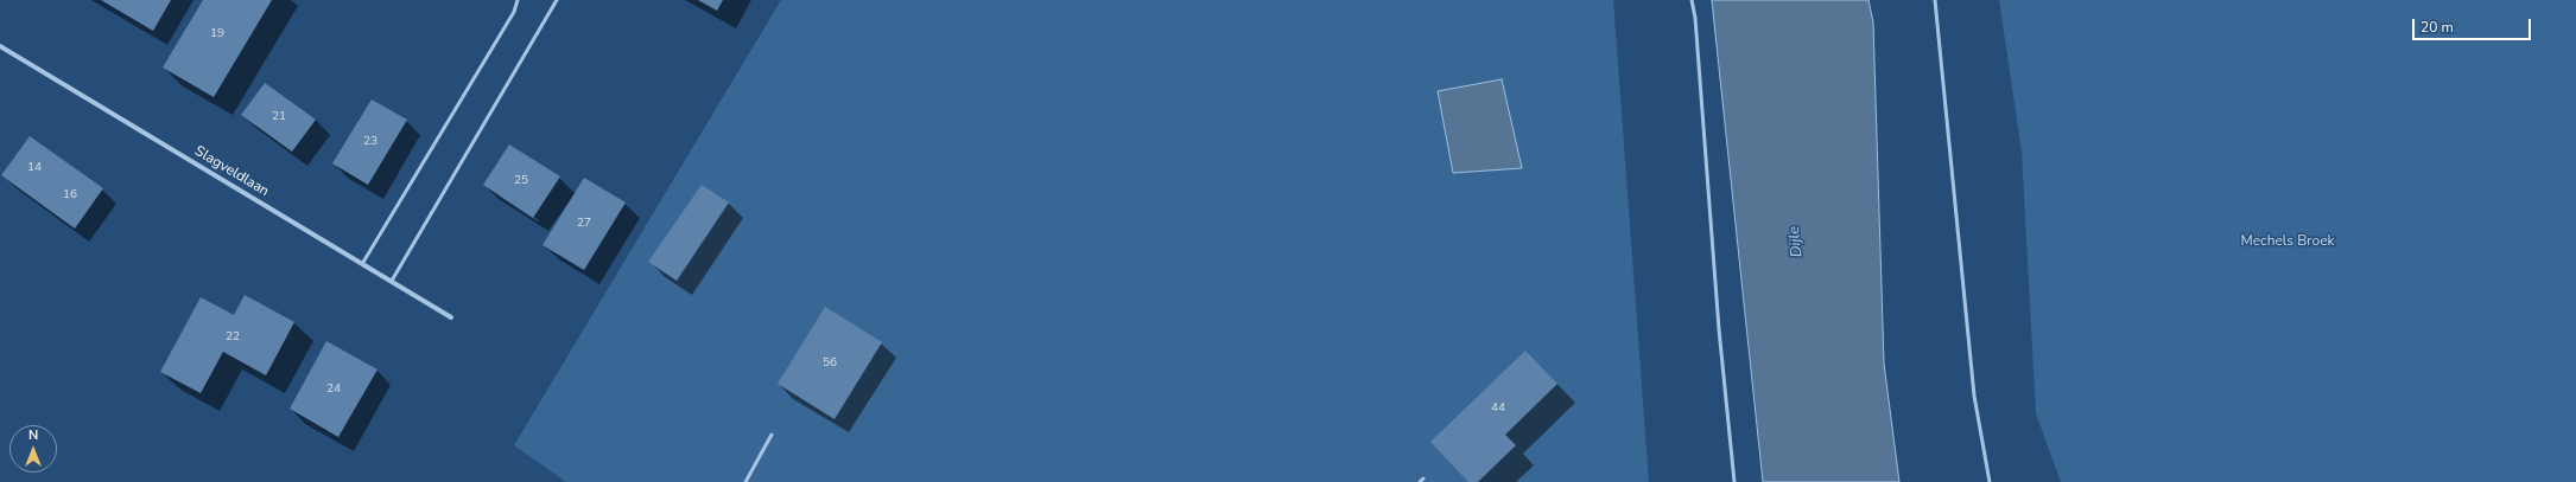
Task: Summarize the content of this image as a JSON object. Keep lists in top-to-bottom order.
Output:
{
  "streets": {
    "street": ["Slagveldlaan"]
  },
  "water": ["Dijle"],
  "parks": ["Mechels Broek"],
  "house_numbers": [
    "19",
    "21",
    "23",
    "14",
    "25",
    "16",
    "27",
    "22",
    "56",
    "24",
    "44"
  ],
  "scale_bar": "20 m",
  "north": "top"
}
